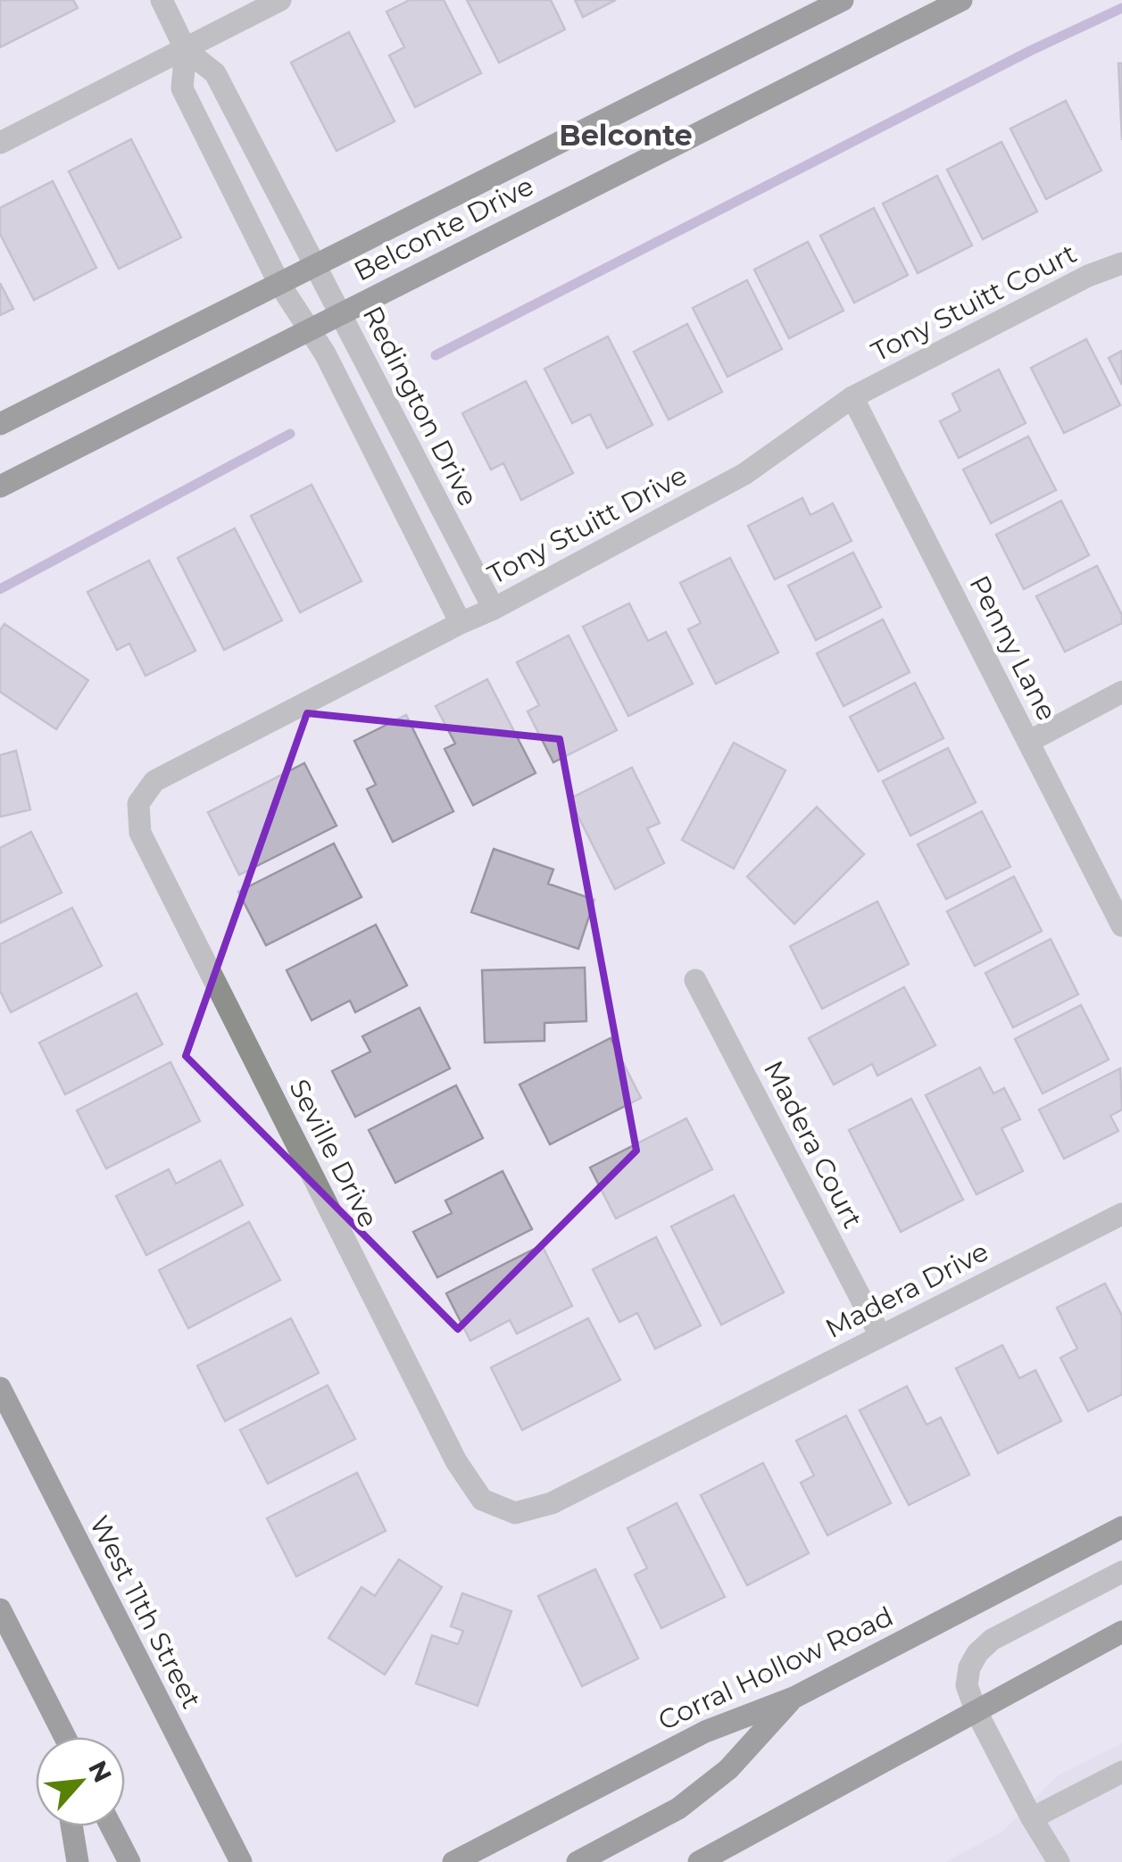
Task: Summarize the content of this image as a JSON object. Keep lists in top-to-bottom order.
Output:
{
  "streets": {
    "main road": ["Belconte Drive", "West 11th Street", "Corral Hollow Road"],
    "street": [
      "Tony Stuitt Court",
      "Redington Drive",
      "Tony Stuitt Drive",
      "Penny Lane",
      "Madera Court",
      "Seville Drive",
      "Madera Drive"
    ]
  },
  "crossings": [
    ["Belconte Drive", "Redington Drive"],
    ["Tony Stuitt Court", "Tony Stuitt Drive"],
    ["Tony Stuitt Court", "Penny Lane"],
    ["Redington Drive", "Tony Stuitt Drive"],
    ["Tony Stuitt Drive", "Penny Lane"],
    ["Tony Stuitt Drive", "Seville Drive"],
    ["Madera Court", "Madera Drive"],
    ["Seville Drive", "Madera Drive"]
  ],
  "districts": ["Belconte"],
  "north": "top right"
}
